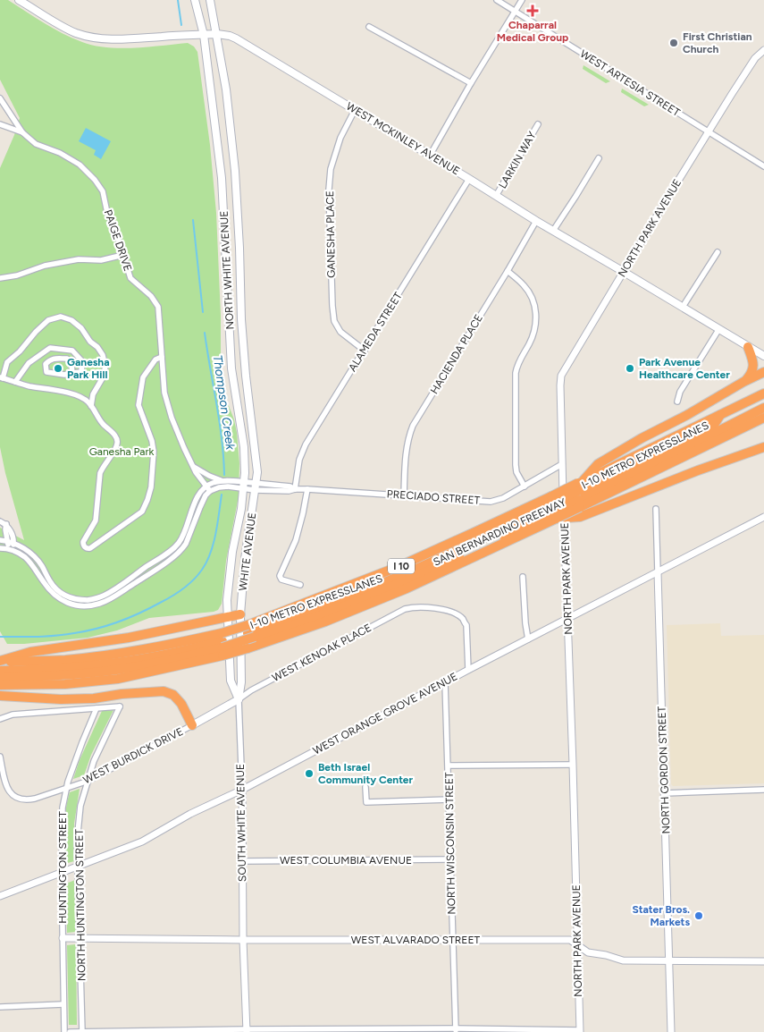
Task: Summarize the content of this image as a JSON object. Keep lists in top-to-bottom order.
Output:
{
  "streets": {
    "highway": ["I-10 METRO EXPRESSLANES", "SAN BERNARDINO FREEWAY", "I 10"],
    "main road": [
      "WEST MCKINLEY AVENUE",
      "NORTH WHITE AVENUE",
      "WHITE AVENUE",
      "WEST BURDICK DRIVE",
      "SOUTH WHITE AVENUE"
    ],
    "street": [
      "WEST ARTESIA STREET",
      "LARKIN WAY",
      "NORTH PARK AVENUE",
      "GANESHA PLACE",
      "PAIGE DRIVE",
      "ALAMEDA STREET",
      "HACIENDA PLACE",
      "PRECIADO STREET",
      "WEST KENOAK PLACE",
      "WEST ORANGE GROVE AVENUE",
      "NORTH GORDON STREET",
      "NORTH WISCONSIN STREET",
      "WEST COLUMBIA AVENUE",
      "HUNTINGTON STREET",
      "NORTH HUNTINGTON STREET",
      "WEST ALVARADO STREET"
    ]
  },
  "crossings": [
    ["WEST ARTESIA STREET", "NORTH PARK AVENUE"],
    ["WEST MCKINLEY AVENUE", "LARKIN WAY"],
    ["WEST MCKINLEY AVENUE", "NORTH PARK AVENUE"],
    ["WEST MCKINLEY AVENUE", "GANESHA PLACE"],
    ["WEST MCKINLEY AVENUE", "NORTH WHITE AVENUE"],
    ["WEST MCKINLEY AVENUE", "ALAMEDA STREET"],
    ["WEST MCKINLEY AVENUE", "HACIENDA PLACE"],
    ["NORTH PARK AVENUE", "PRECIADO STREET"],
    ["NORTH PARK AVENUE", "WEST ORANGE GROVE AVENUE"],
    ["NORTH PARK AVENUE", "WEST ALVARADO STREET"],
    ["GANESHA PLACE", "ALAMEDA STREET"],
    ["NORTH WHITE AVENUE", "PRECIADO STREET"],
    ["NORTH WHITE AVENUE", "WHITE AVENUE"],
    ["NORTH WHITE AVENUE", "WEST KENOAK PLACE"],
    ["NORTH WHITE AVENUE", "WEST BURDICK DRIVE"],
    ["NORTH WHITE AVENUE", "SOUTH WHITE AVENUE"],
    ["ALAMEDA STREET", "PRECIADO STREET"],
    ["HACIENDA PLACE", "PRECIADO STREET"],
    ["I-10 METRO EXPRESSLANES", "SAN BERNARDINO FREEWAY"],
    ["PRECIADO STREET", "WHITE AVENUE"],
    ["WHITE AVENUE", "SOUTH WHITE AVENUE"],
    ["WEST KENOAK PLACE", "WEST ORANGE GROVE AVENUE"],
    ["WEST KENOAK PLACE", "WEST BURDICK DRIVE"],
    ["WEST KENOAK PLACE", "SOUTH WHITE AVENUE"],
    ["WEST ORANGE GROVE AVENUE", "NORTH GORDON STREET"],
    ["WEST ORANGE GROVE AVENUE", "SOUTH WHITE AVENUE"],
    ["WEST ORANGE GROVE AVENUE", "NORTH WISCONSIN STREET"],
    ["WEST ORANGE GROVE AVENUE", "HUNTINGTON STREET"],
    ["WEST ORANGE GROVE AVENUE", "NORTH HUNTINGTON STREET"],
    ["WEST BURDICK DRIVE", "SOUTH WHITE AVENUE"],
    ["WEST BURDICK DRIVE", "HUNTINGTON STREET"],
    ["WEST BURDICK DRIVE", "NORTH HUNTINGTON STREET"],
    ["NORTH GORDON STREET", "WEST ALVARADO STREET"],
    ["SOUTH WHITE AVENUE", "WEST COLUMBIA AVENUE"],
    ["SOUTH WHITE AVENUE", "WEST ALVARADO STREET"],
    ["NORTH WISCONSIN STREET", "WEST COLUMBIA AVENUE"],
    ["NORTH WISCONSIN STREET", "WEST ALVARADO STREET"],
    ["HUNTINGTON STREET", "NORTH HUNTINGTON STREET"],
    ["HUNTINGTON STREET", "WEST ALVARADO STREET"],
    ["NORTH HUNTINGTON STREET", "WEST ALVARADO STREET"]
  ],
  "water": ["Thompson Creek"],
  "parks": ["Ganesha Park"],
  "places": {
    "health": ["Chaparral Medical Group"],
    "other": [
      "First Christian Church",
      "Ganesha Park Hill",
      "Park Avenue Healthcare Center",
      "Beth Israel Community Center",
      "Stater Bros. Markets"
    ]
  }
}
